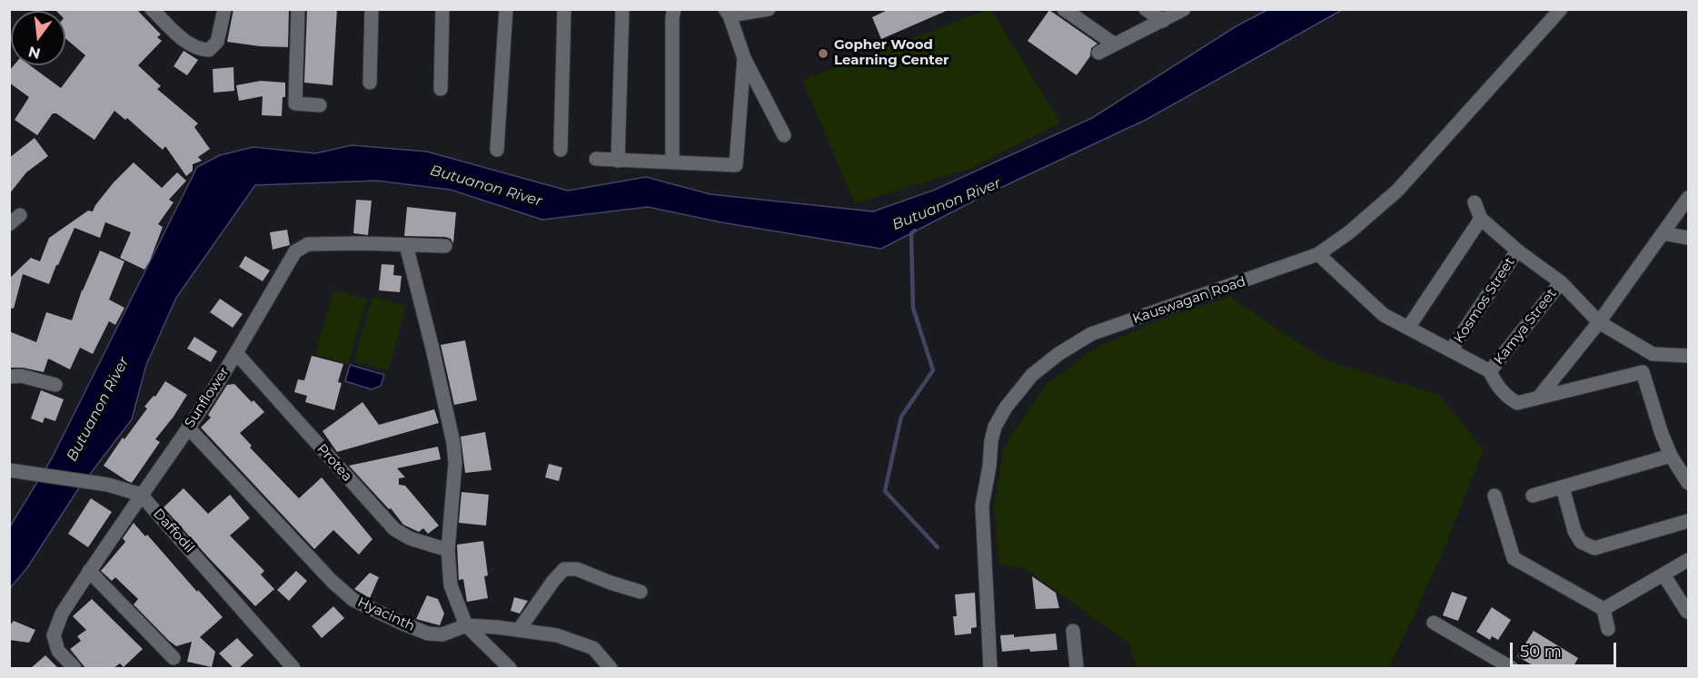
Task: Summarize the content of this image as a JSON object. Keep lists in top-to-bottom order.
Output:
{
  "streets": {
    "street": [
      "Kauswagan Road",
      "Kosmos Street",
      "Kamya Street",
      "Sunflower",
      "Protea",
      "Daffodil",
      "Hyacinth"
    ]
  },
  "crossings": [
    ["Sunflower", "Protea"],
    ["Sunflower", "Daffodil"],
    ["Sunflower", "Hyacinth"]
  ],
  "water": ["Butuanon River"],
  "places": ["Gopher Wood Learning Center"],
  "scale_bar": "50 m",
  "north": "bottom"
}
